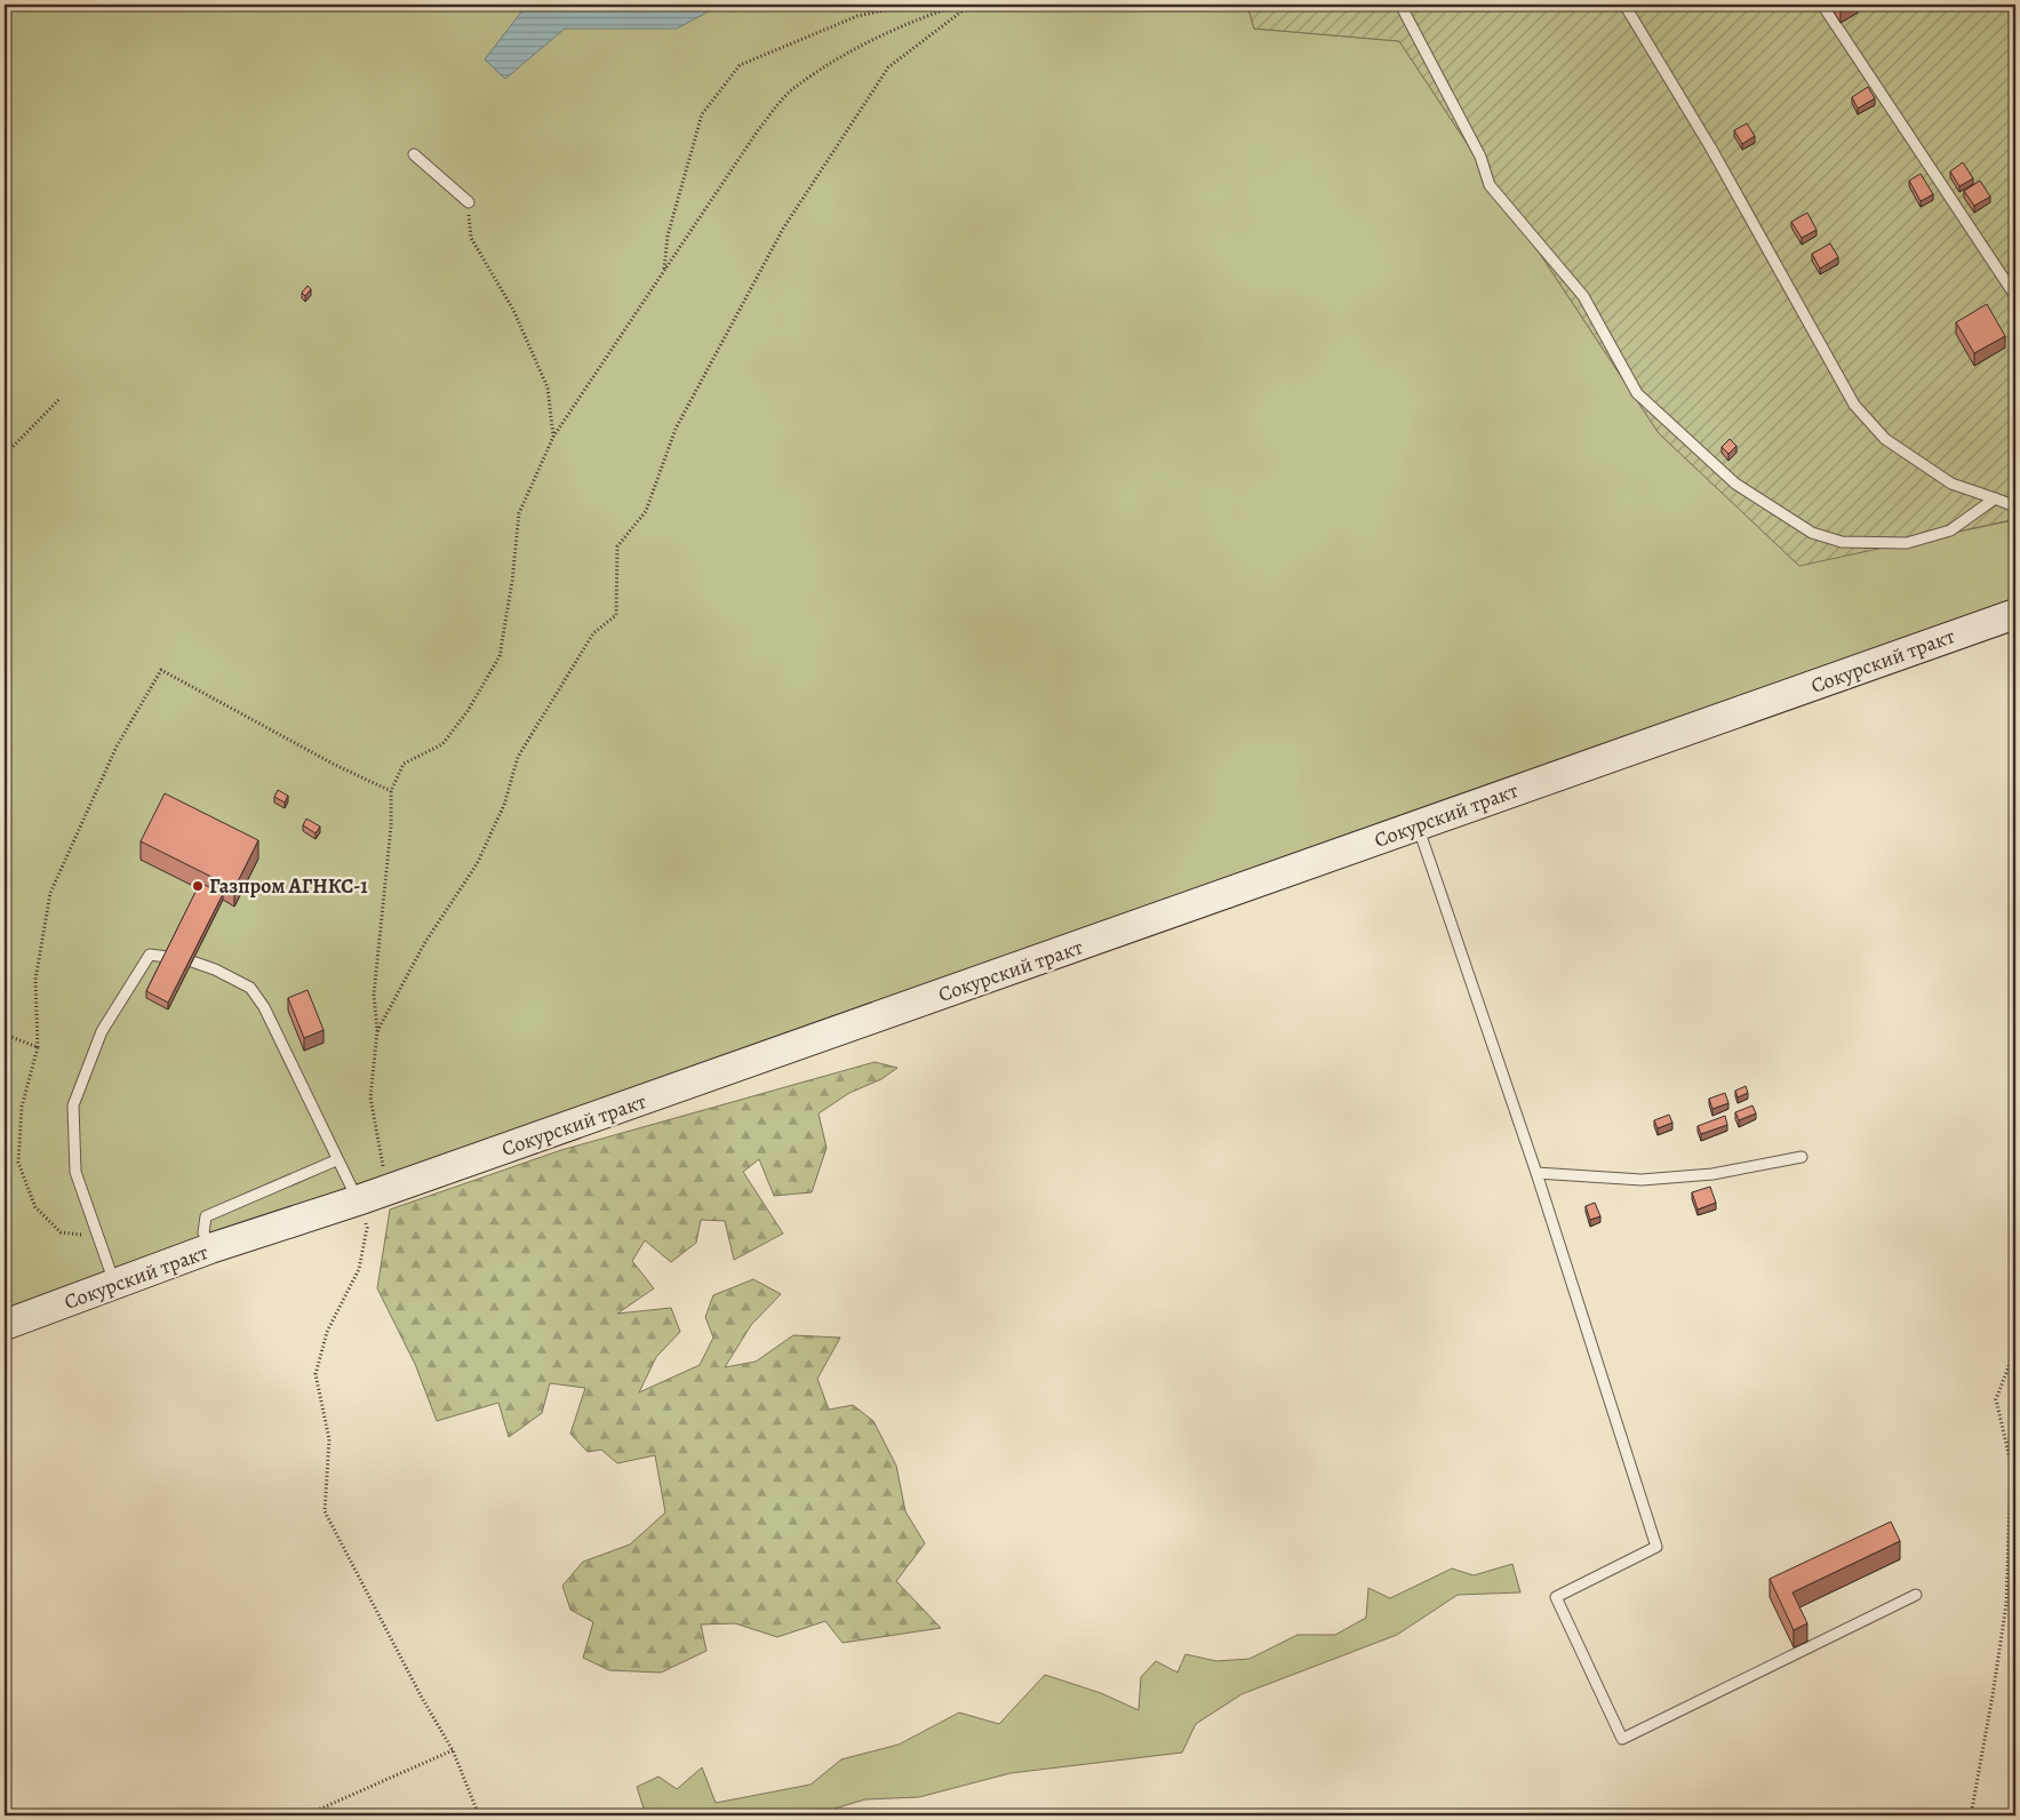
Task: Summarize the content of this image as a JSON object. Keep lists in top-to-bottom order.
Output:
{
  "streets": {
    "street": ["Сокурский тракт"]
  },
  "places": ["Газпром АГНКС-1"]
}
